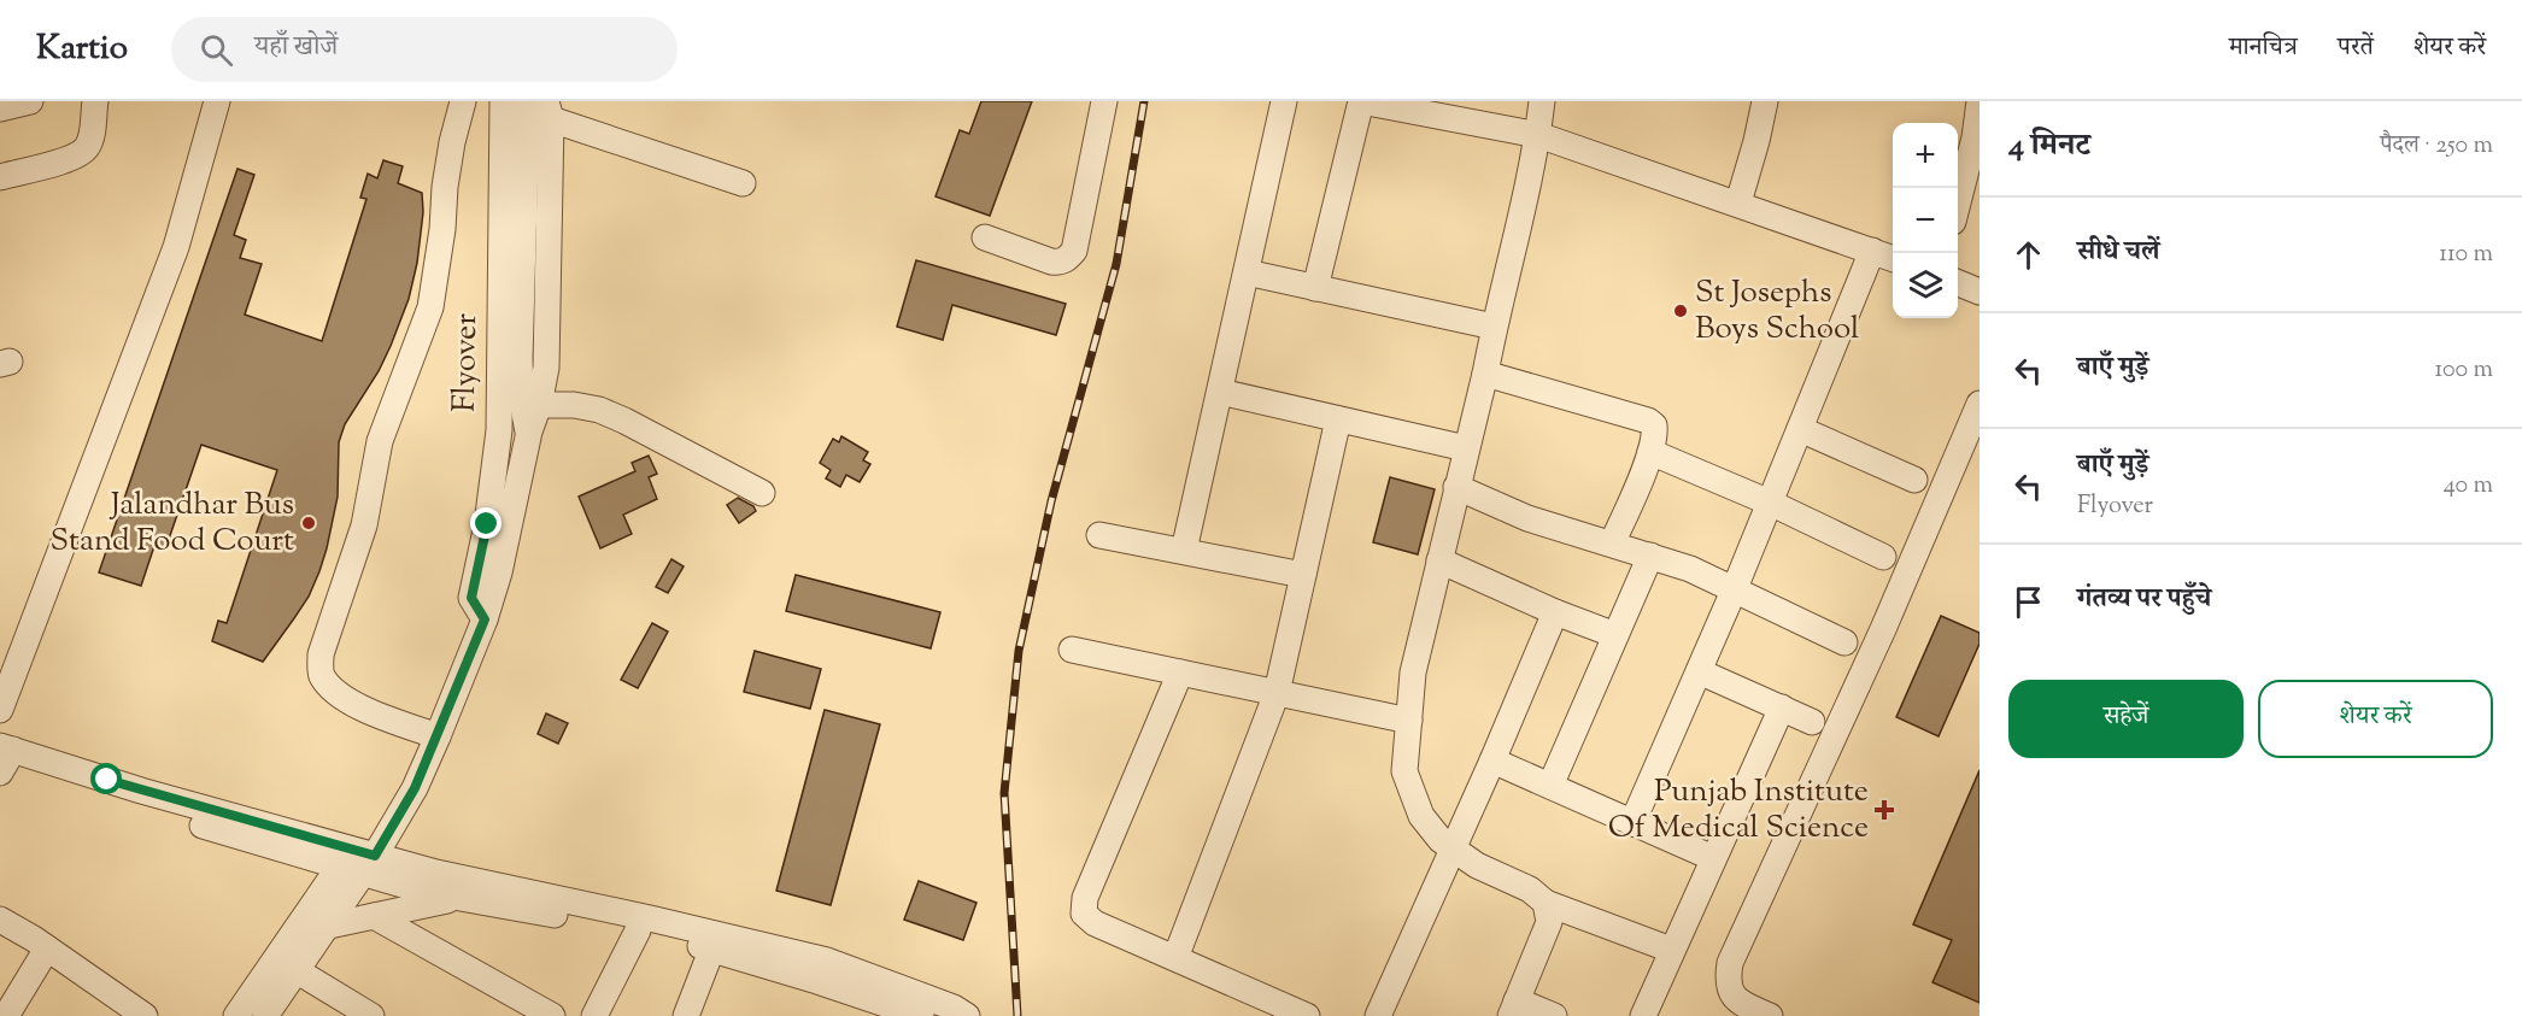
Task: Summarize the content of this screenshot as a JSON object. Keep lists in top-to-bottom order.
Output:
{
  "streets": {
    "street": ["Flyover"]
  },
  "places": {
    "other": ["St Josephs Boys School", "Jalandhar Bus Stand Food Court"],
    "health": ["Punjab Institute Of Medical Science"]
  },
  "page": {
    "header": "Kartio",
    "search": "यहाँ खोजें",
    "nav": ["मानचित्र", "परतें", "शेयर करें"],
    "heading": ["4 मिनट", "पैदल · 250 m"],
    "map_buttons": ["+", "−"],
    "list": [
      ["सीधे चलें", "110 m"],
      ["बाएँ मुड़ें", "100 m"],
      ["बाएँ मुड़ें", "Flyover", "40 m"],
      "गंतव्य पर पहुँचे"
    ],
    "buttons": ["सहेजें", "शेयर करें"]
  }
}
